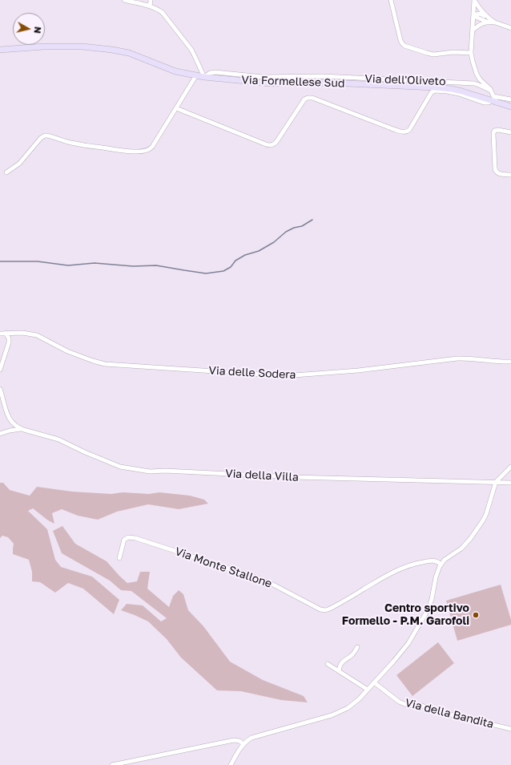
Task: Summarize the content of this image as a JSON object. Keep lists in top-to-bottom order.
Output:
{
  "streets": {
    "street": [
      "Via dell'Oliveto",
      "Via Formellese Sud",
      "Via delle Sodera",
      "Via della Villa",
      "Via Monte Stallone",
      "Via della Bandita"
    ]
  },
  "crossings": [
    ["Via dell'Oliveto", "Via Formellese Sud"]
  ],
  "places": ["Centro sportivo Formello - P.M. Garofoli"],
  "north": "right"
}
